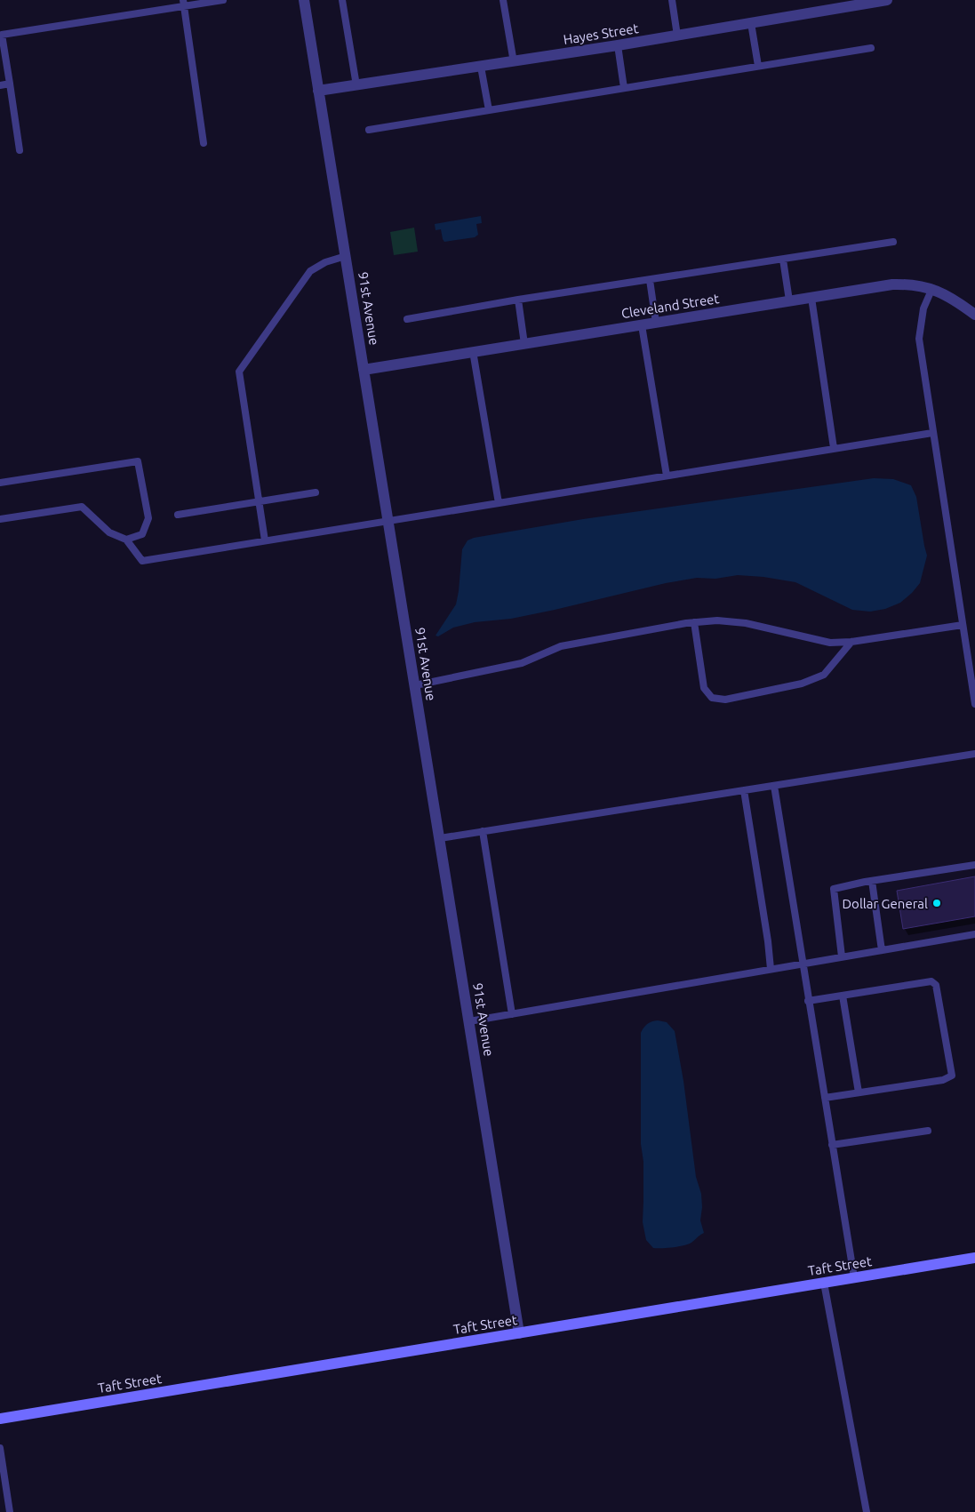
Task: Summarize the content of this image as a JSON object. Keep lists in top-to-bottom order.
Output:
{
  "streets": {
    "main road": ["Taft Street"],
    "street": ["Hayes Street", "Cleveland Street", "91st Avenue"]
  },
  "crossings": [
    ["Hayes Street", "91st Avenue"],
    ["Cleveland Street", "91st Avenue"],
    ["91st Avenue", "Taft Street"]
  ],
  "places": ["Dollar General"]
}
